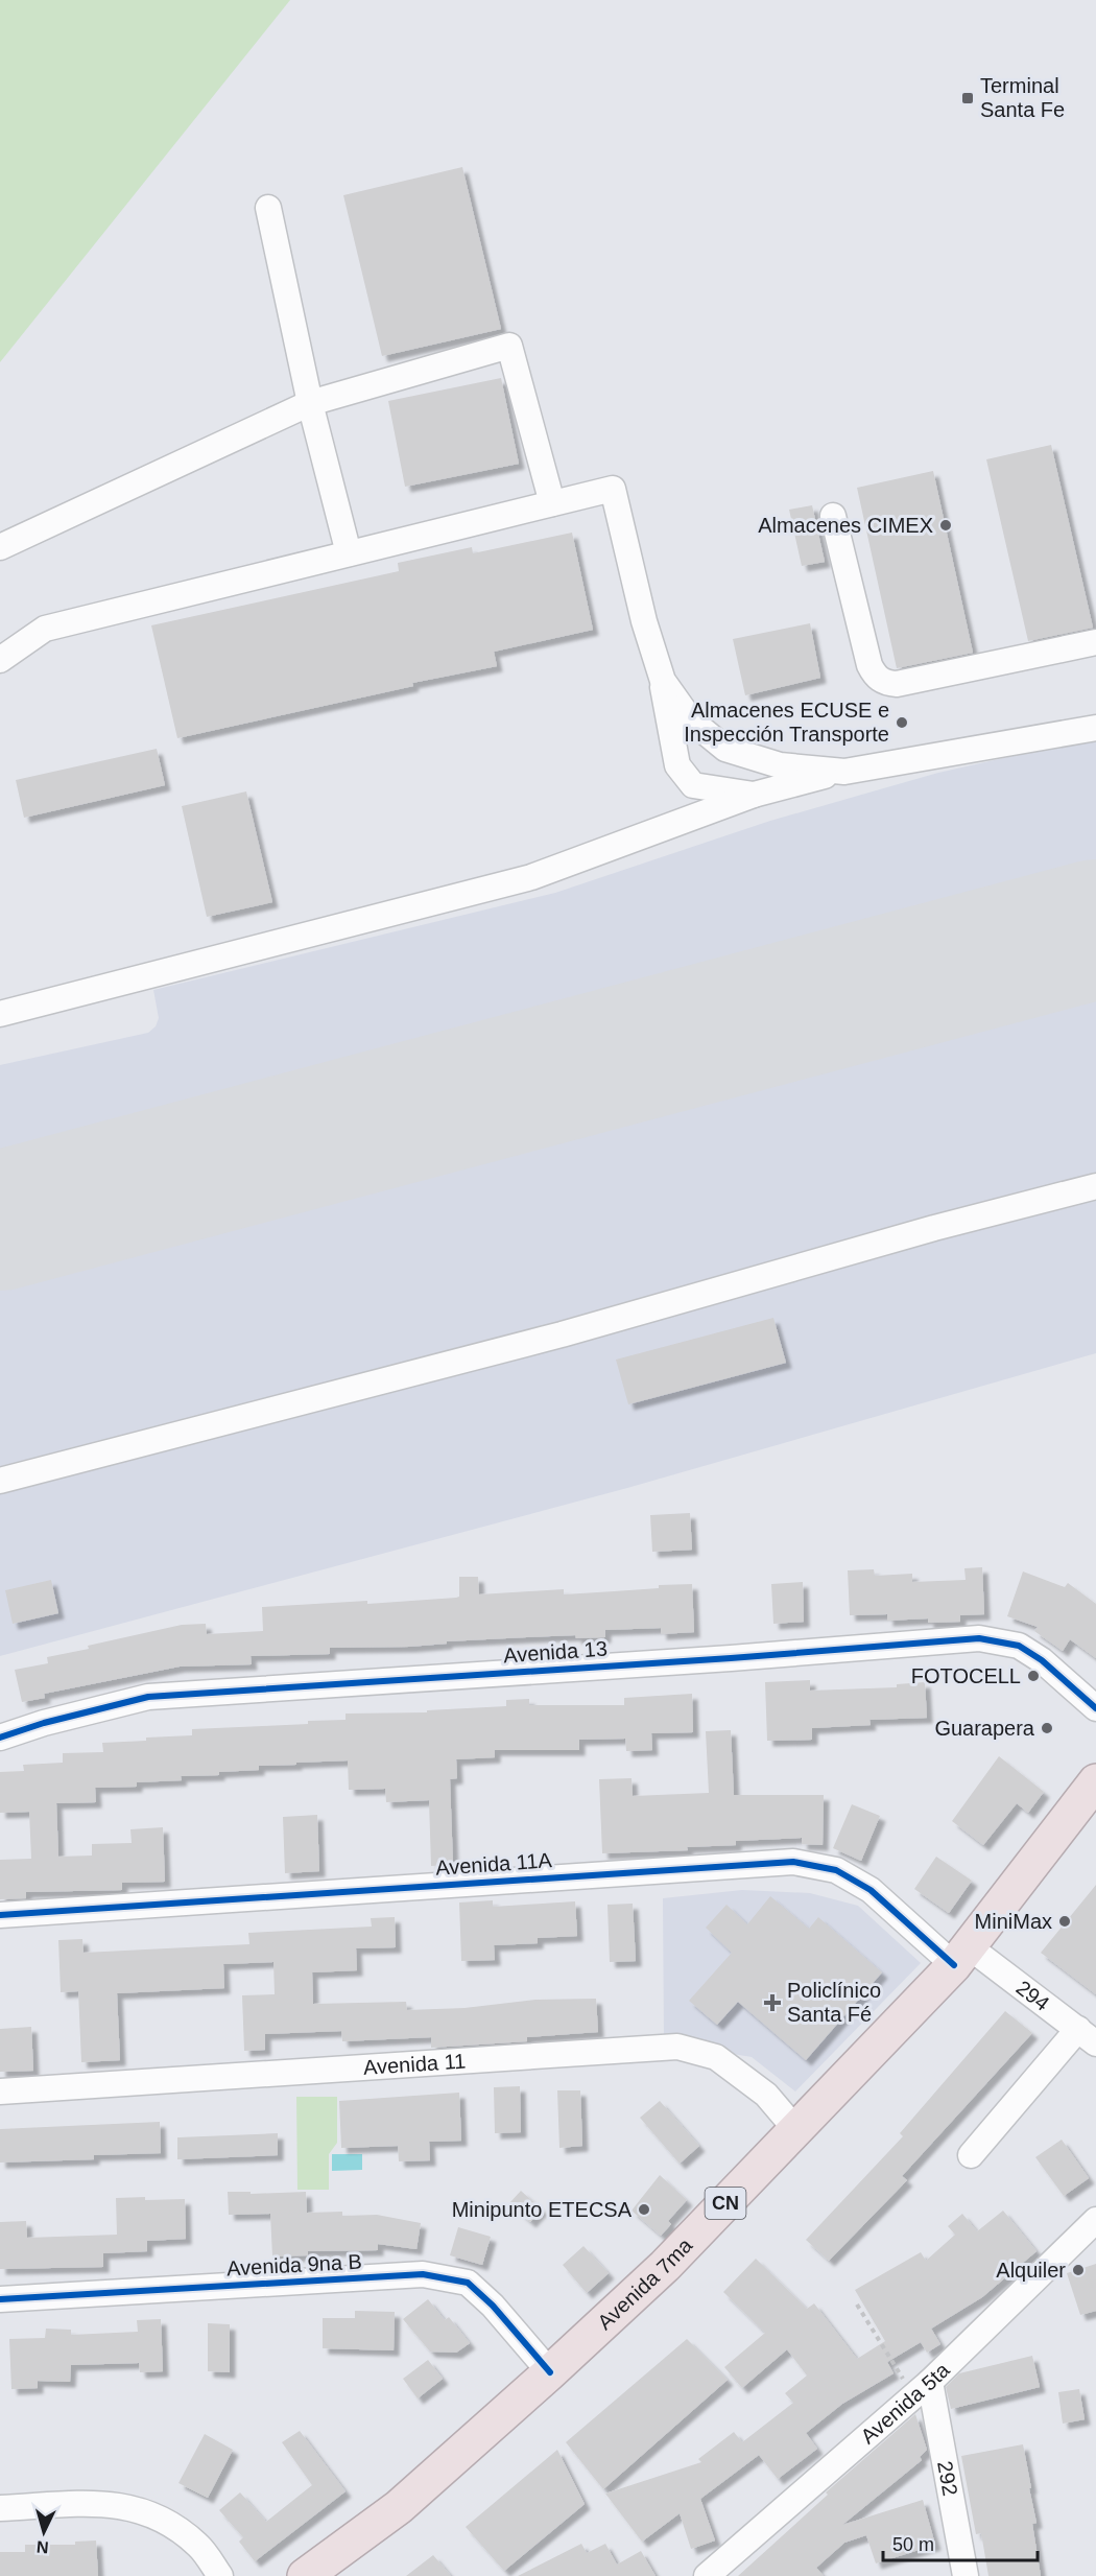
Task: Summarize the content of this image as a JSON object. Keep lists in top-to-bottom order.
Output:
{
  "streets": {
    "highway": ["CN", "Avenida 7ma"],
    "street": [
      "Avenida 13",
      "Avenida 11A",
      "294",
      "Avenida 11",
      "Avenida 9na B",
      "Avenida 5ta",
      "292"
    ]
  },
  "crossings": [
    ["Avenida 11A", "294"],
    ["Avenida 11A", "Avenida 7ma"],
    ["294", "Avenida 7ma"],
    ["Avenida 11", "Avenida 7ma"],
    ["Avenida 9na B", "Avenida 7ma"],
    ["Avenida 5ta", "292"]
  ],
  "places": {
    "transit": ["Terminal Santa Fe"],
    "other": [
      "Almacenes CIMEX",
      "Almacenes ECUSE e Inspección Transporte",
      "FOTOCELL",
      "Guarapera",
      "MiniMax",
      "Minipunto ETECSA",
      "Alquiler"
    ],
    "health": ["Policlínico Santa Fé"]
  },
  "scale_bar": "50 m",
  "north": "bottom"
}
